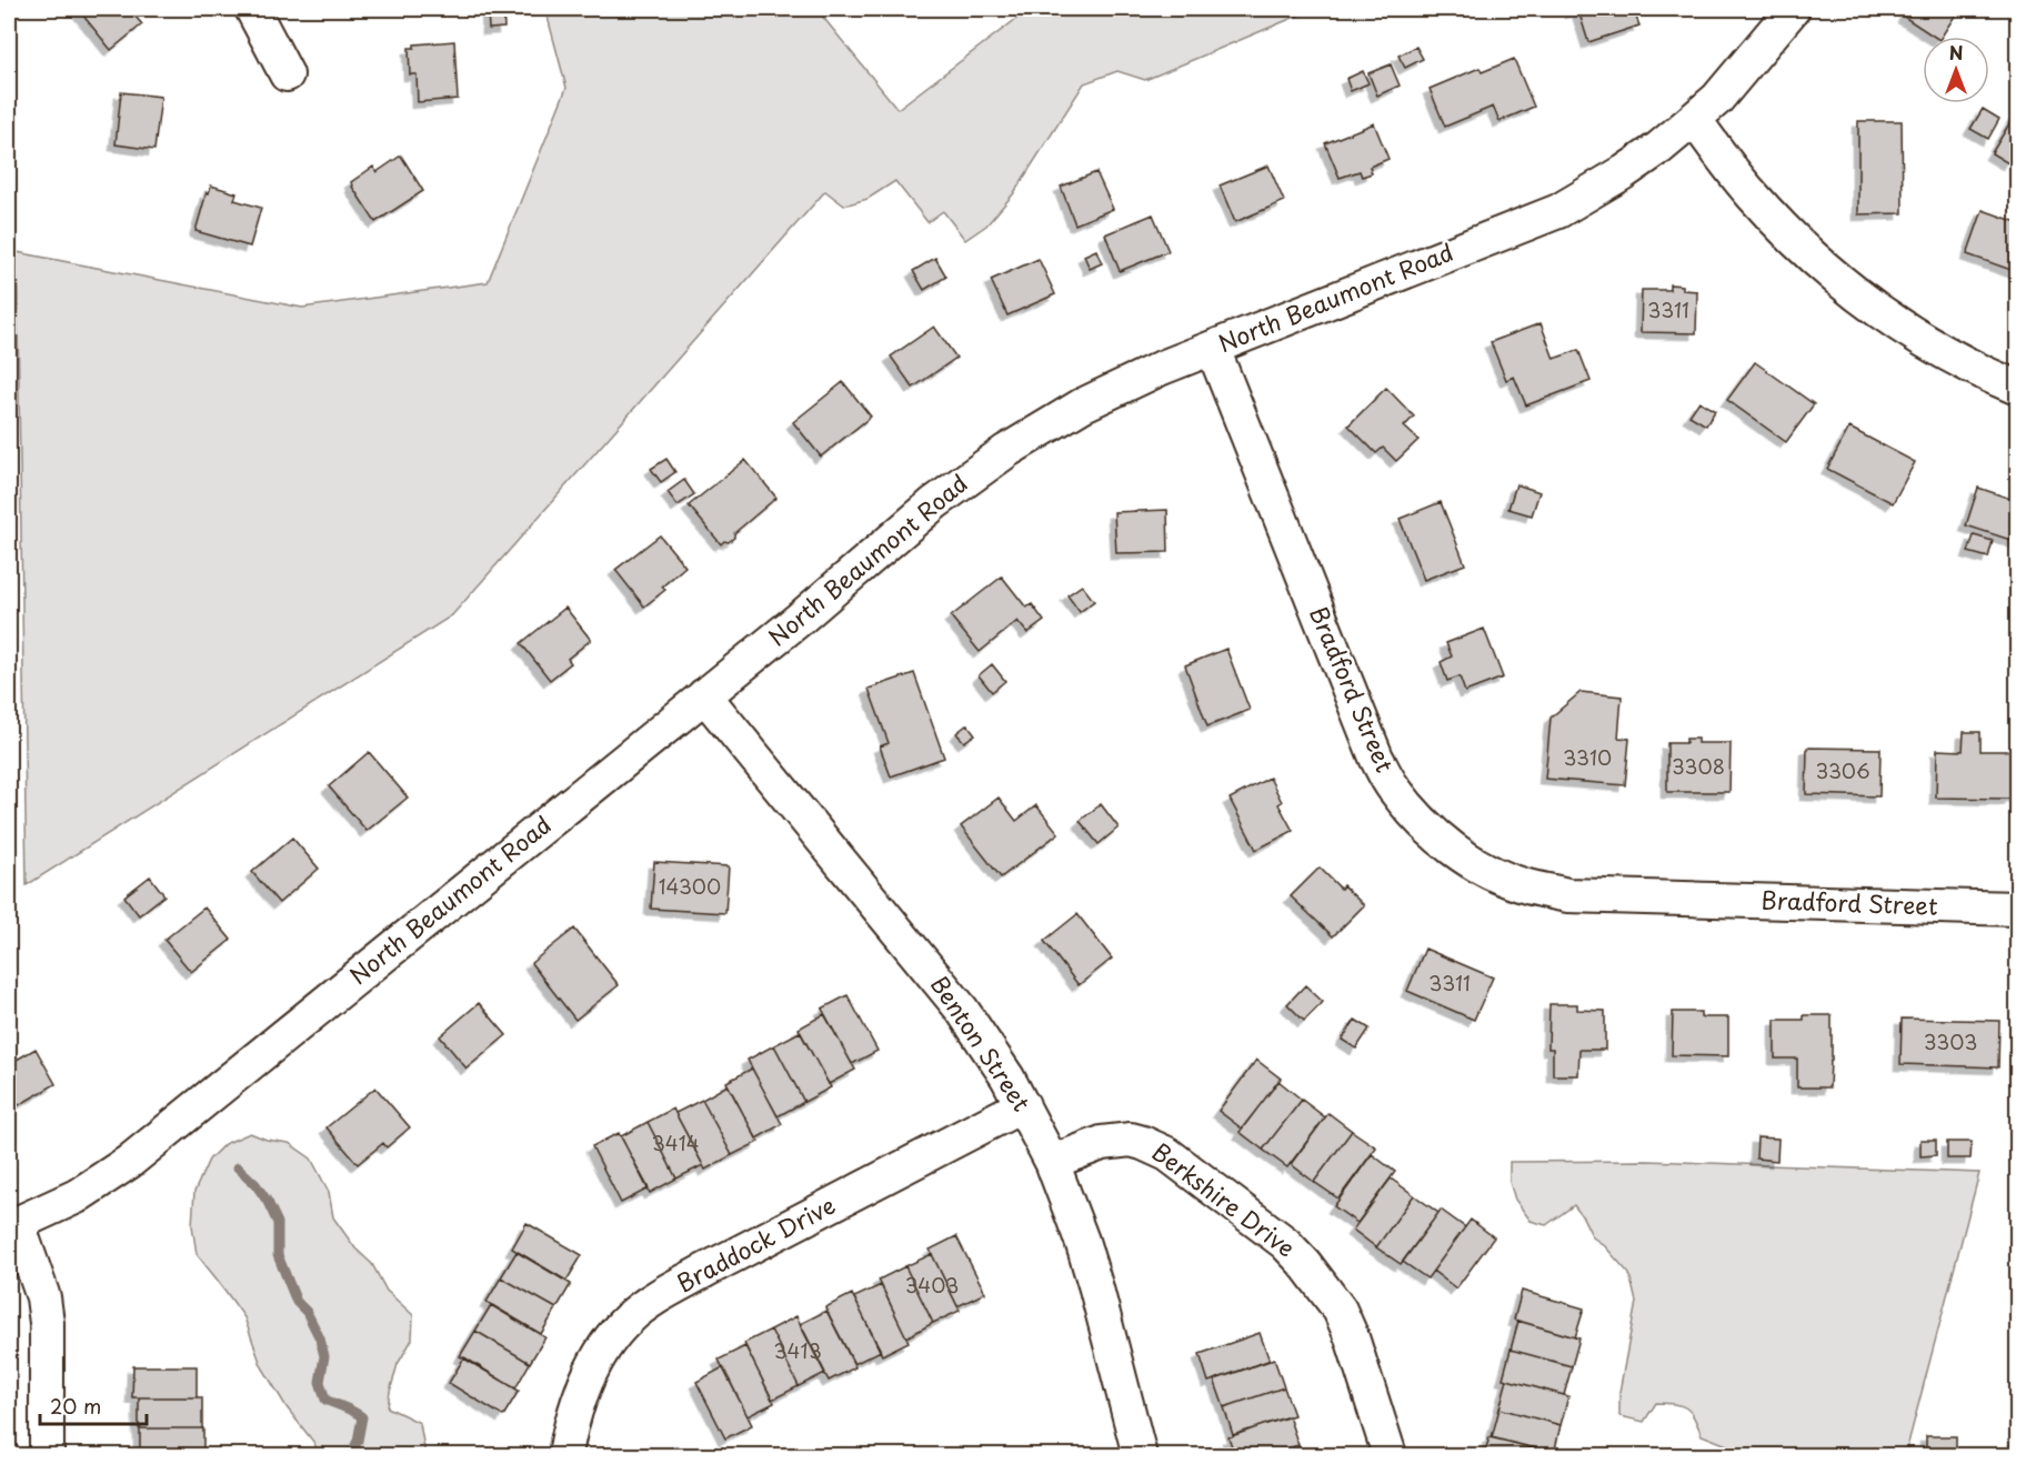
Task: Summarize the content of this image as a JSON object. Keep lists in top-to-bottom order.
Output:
{
  "streets": {
    "street": [
      "North Beaumont Road",
      "Bradford Street",
      "Benton Street",
      "Berkshire Drive",
      "Braddock Drive"
    ]
  },
  "crossings": [
    ["North Beaumont Road", "Bradford Street"],
    ["North Beaumont Road", "Benton Street"],
    ["Benton Street", "Berkshire Drive"],
    ["Benton Street", "Braddock Drive"]
  ],
  "house_numbers": [
    "3311",
    "3310",
    "3308",
    "3306",
    "14300",
    "3311",
    "3303",
    "3414",
    "3403",
    "3413"
  ],
  "scale_bar": "20 m",
  "north": "top"
}
